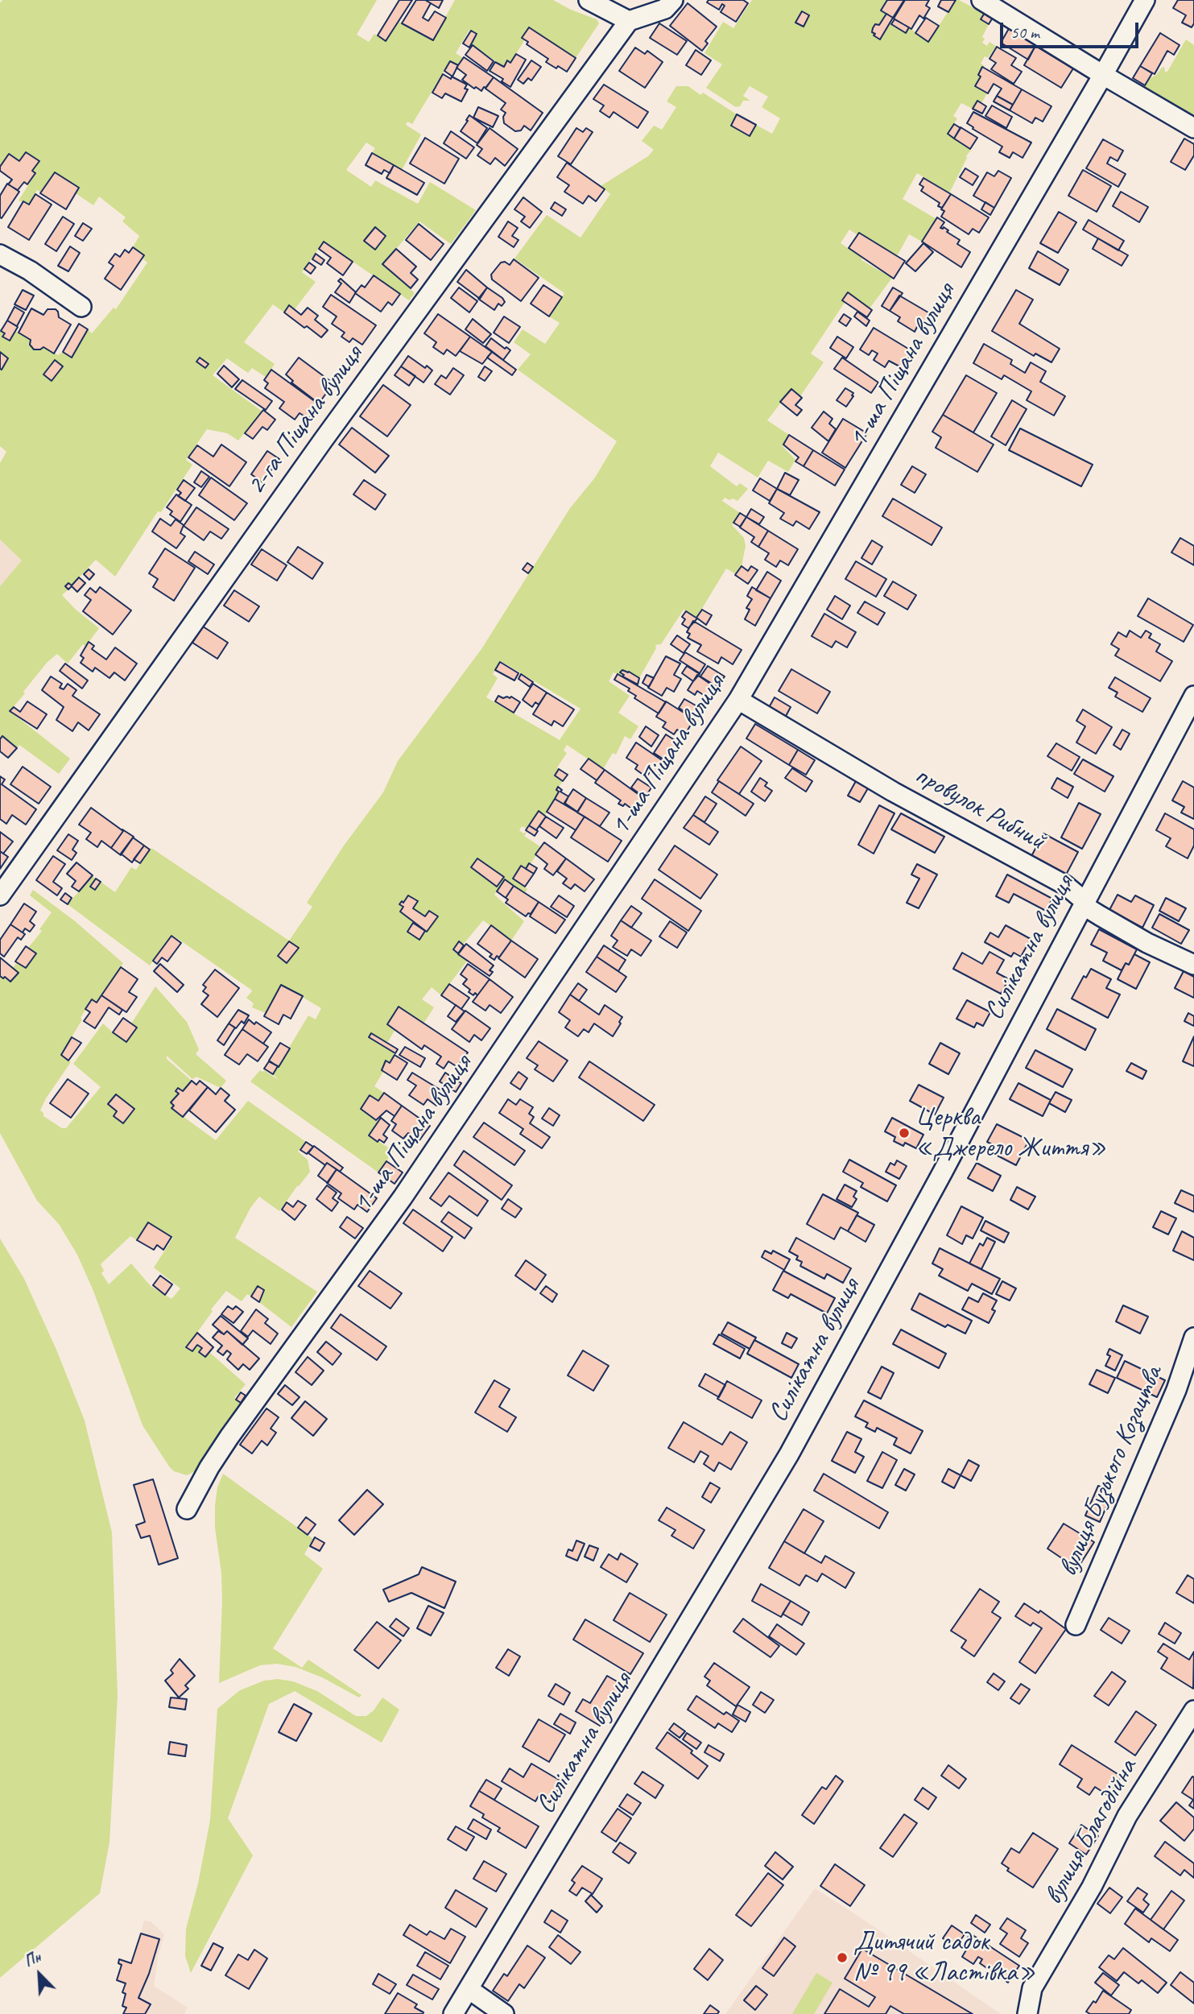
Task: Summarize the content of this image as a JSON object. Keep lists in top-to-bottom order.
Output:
{
  "streets": {
    "street": [
      "1-ша Піщана вулиця",
      "2-га Піщана вулиця",
      "провулок Рибний",
      "Силікатна вулиця",
      "вулиця Бузького Козацтва",
      "вулиця Благодійна"
    ]
  },
  "crossings": [
    ["1-ша Піщана вулиця", "провулок Рибний"],
    ["провулок Рибний", "Силікатна вулиця"]
  ],
  "places": ["Церква «Джерело Життя»", "Дитячий садок № 99 «Ластівка»"],
  "scale_bar": "50 m",
  "north": "top left"
}
